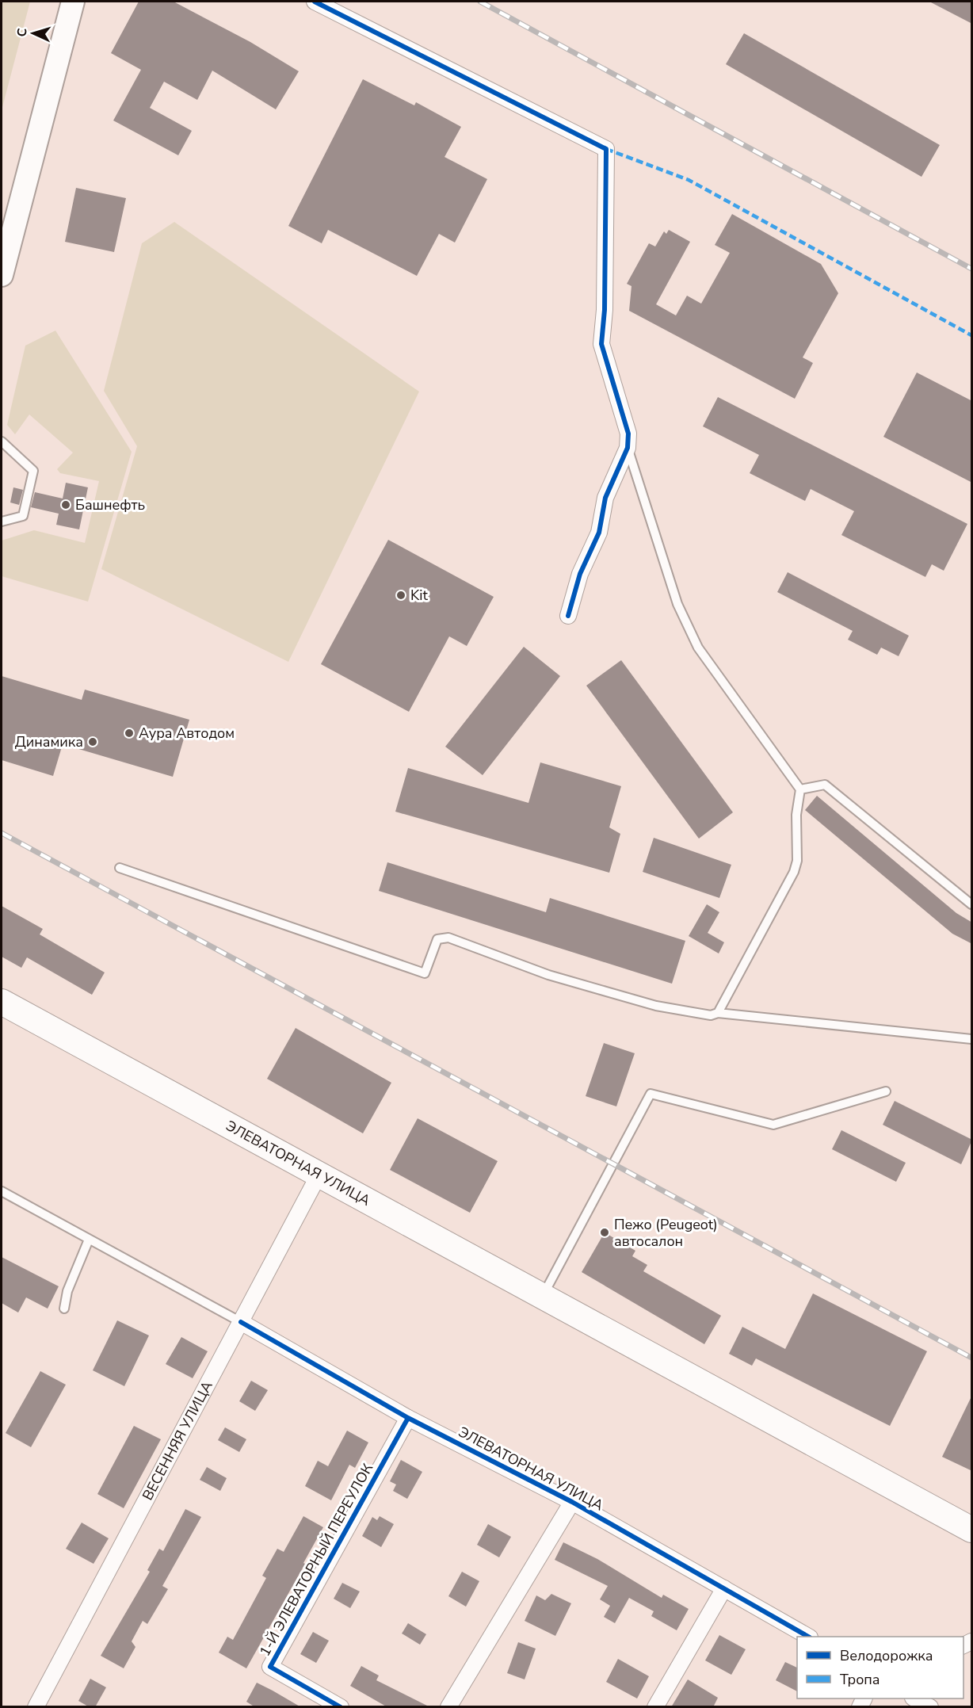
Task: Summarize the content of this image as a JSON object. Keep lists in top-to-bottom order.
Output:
{
  "streets": {
    "main road": ["ЭЛЕВАТОРНАЯ УЛИЦА"],
    "street": ["ВЕСЕННЯЯ УЛИЦА", "1-Й ЭЛЕВАТОРНЫЙ ПЕРЕУЛОК"]
  },
  "crossings": [
    ["ЭЛЕВАТОРНАЯ УЛИЦА", "ВЕСЕННЯЯ УЛИЦА"],
    ["ЭЛЕВАТОРНАЯ УЛИЦА", "1-Й ЭЛЕВАТОРНЫЙ ПЕРЕУЛОК"]
  ],
  "places": [
    "Башнефть",
    "Kit",
    "Аура Автодом",
    "Динамика",
    "Пежо (Peugeot) автосалон"
  ],
  "legend": ["Велодорожка", "Тропа"],
  "north": "left"
}
